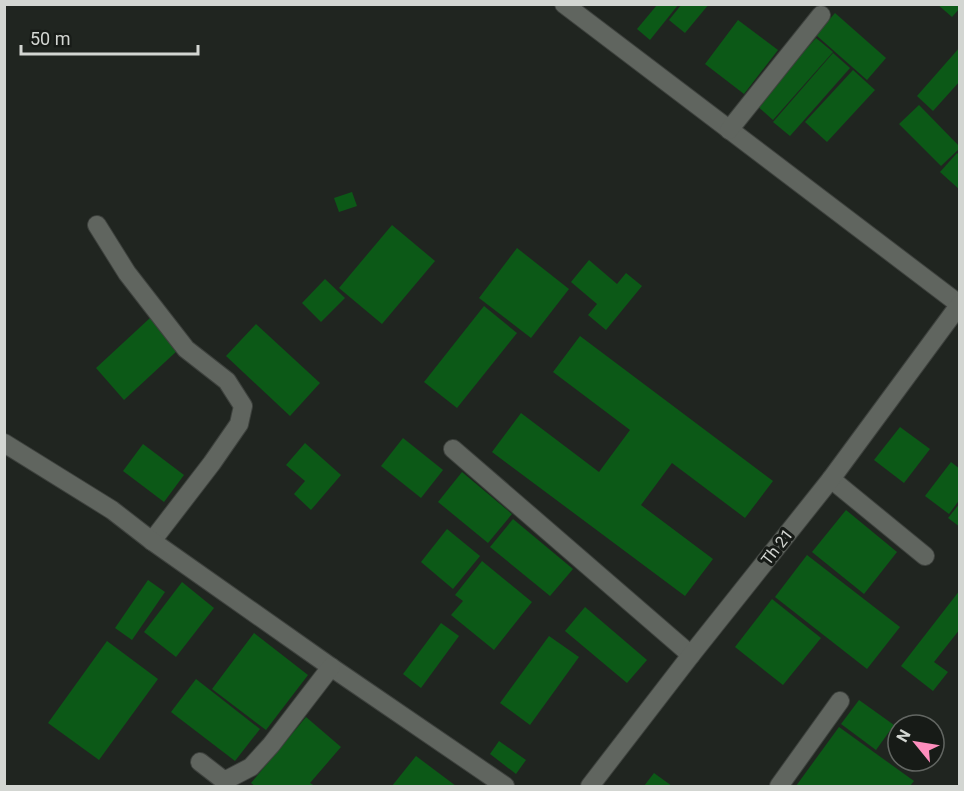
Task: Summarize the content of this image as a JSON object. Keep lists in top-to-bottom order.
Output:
{
  "streets": {
    "street": ["Th 21"]
  },
  "scale_bar": "50 m",
  "north": "top left"
}
